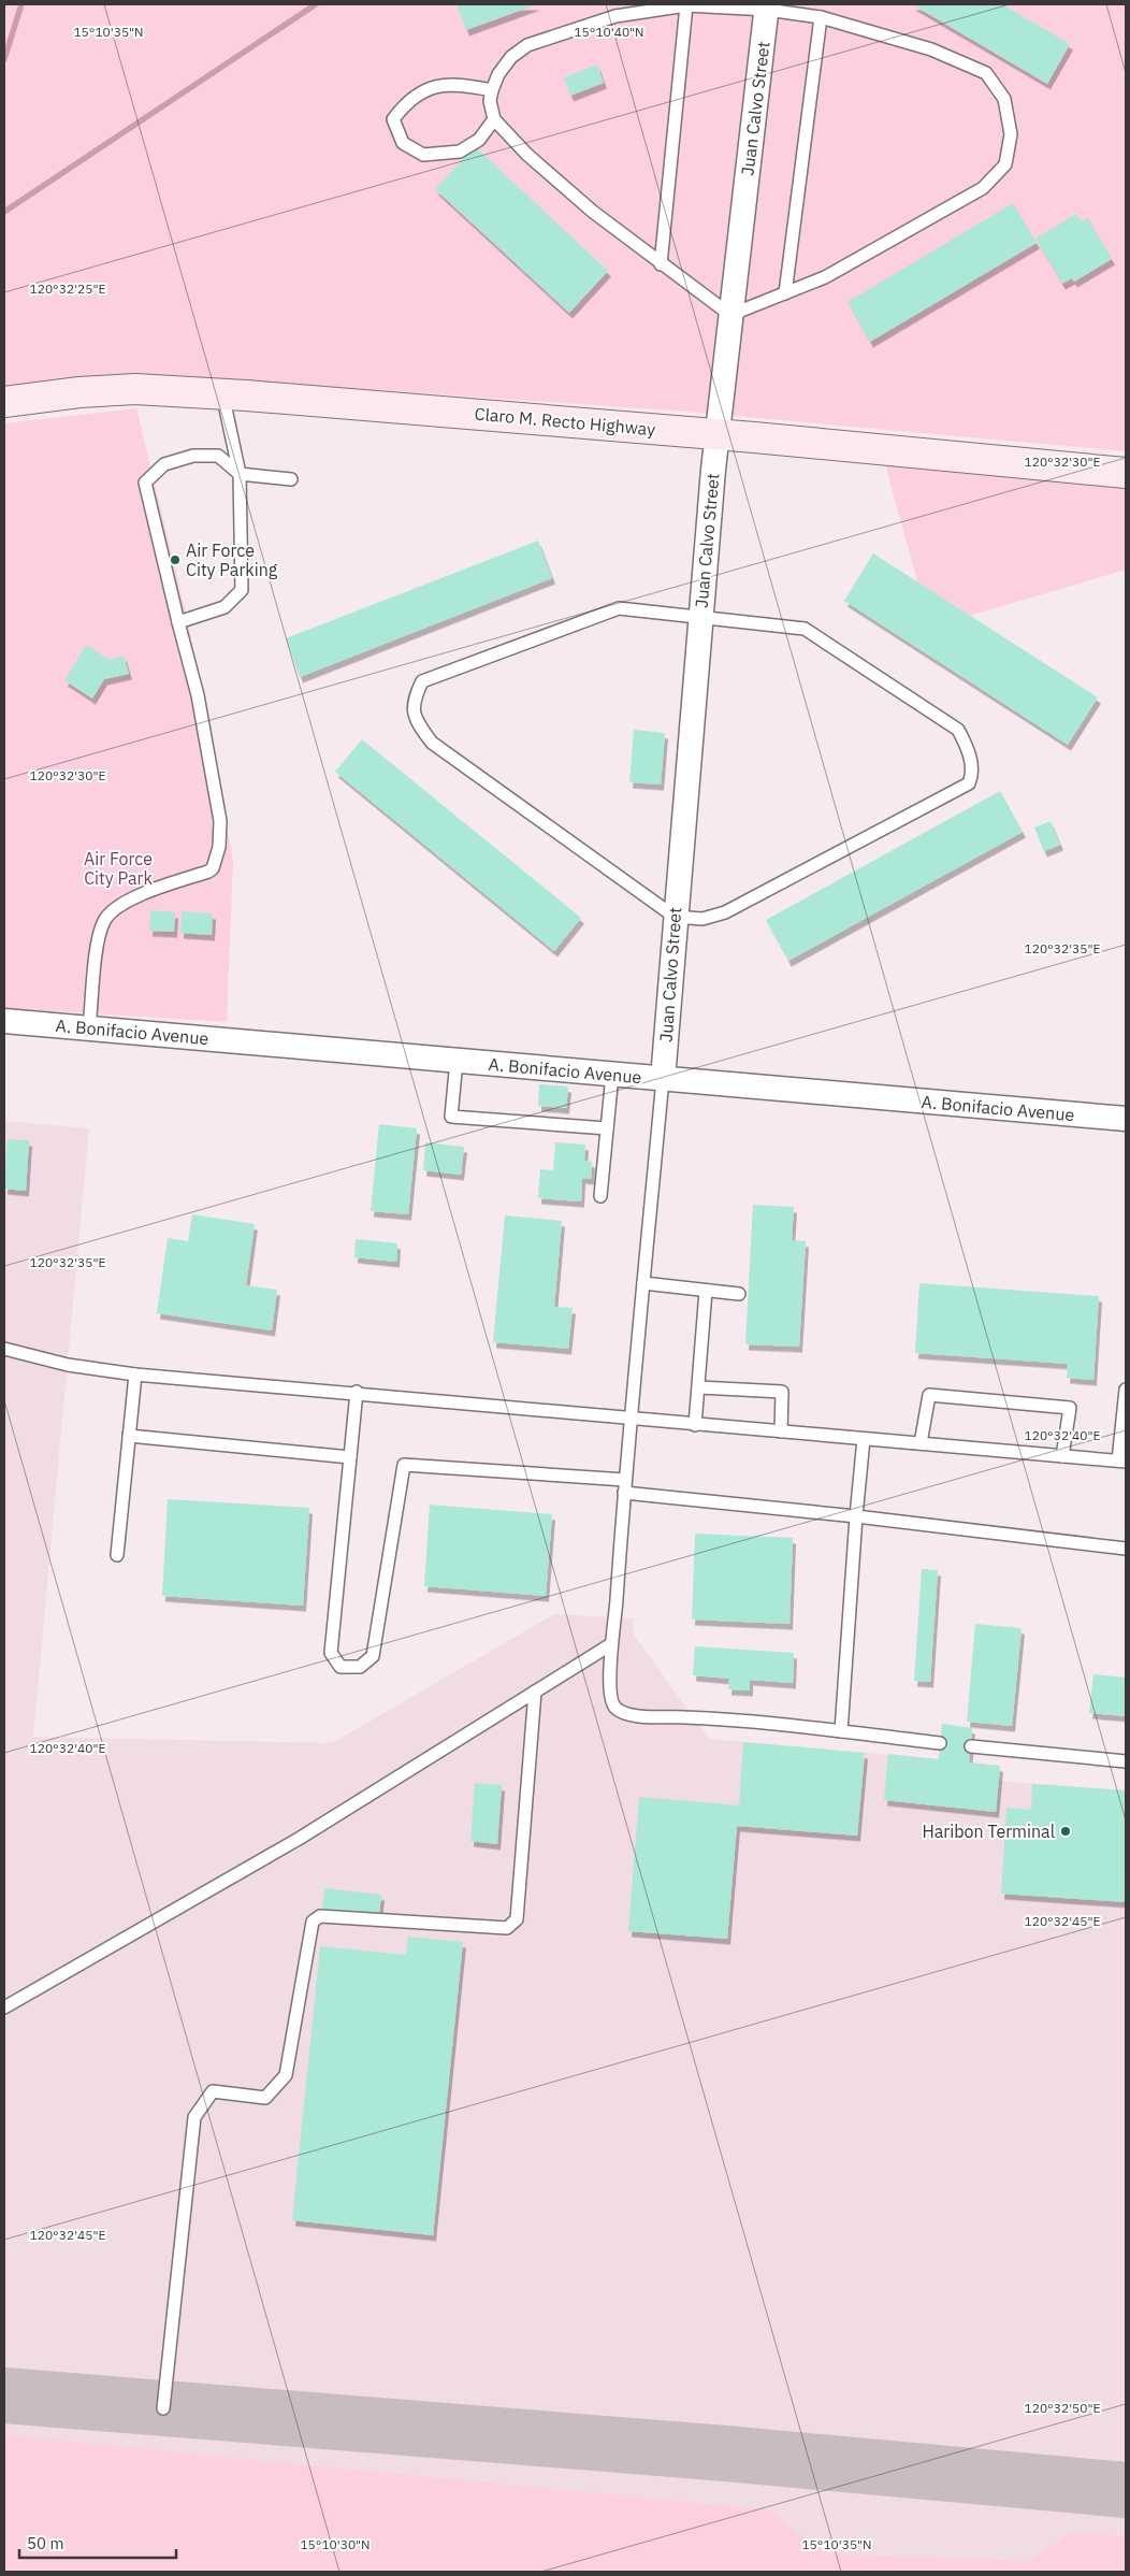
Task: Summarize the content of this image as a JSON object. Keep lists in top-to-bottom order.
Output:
{
  "streets": {
    "main road": ["Claro M. Recto Highway"],
    "street": ["Juan Calvo Street", "A. Bonifacio Avenue"]
  },
  "crossings": [
    ["Juan Calvo Street", "Claro M. Recto Highway"],
    ["Juan Calvo Street", "A. Bonifacio Avenue"]
  ],
  "parks": ["Air Force City Park"],
  "places": ["Air Force City Parking", "Haribon Terminal"],
  "scale_bar": "50 m",
  "coordinates": [
    "15°10'35\"N",
    "15°10'40\"N",
    "120°32'25\"E",
    "120°32'30\"E",
    "120°32'35\"E",
    "120°32'40\"E",
    "120°32'45\"E",
    "120°32'50\"E",
    "15°10'30\"N"
  ]
}
